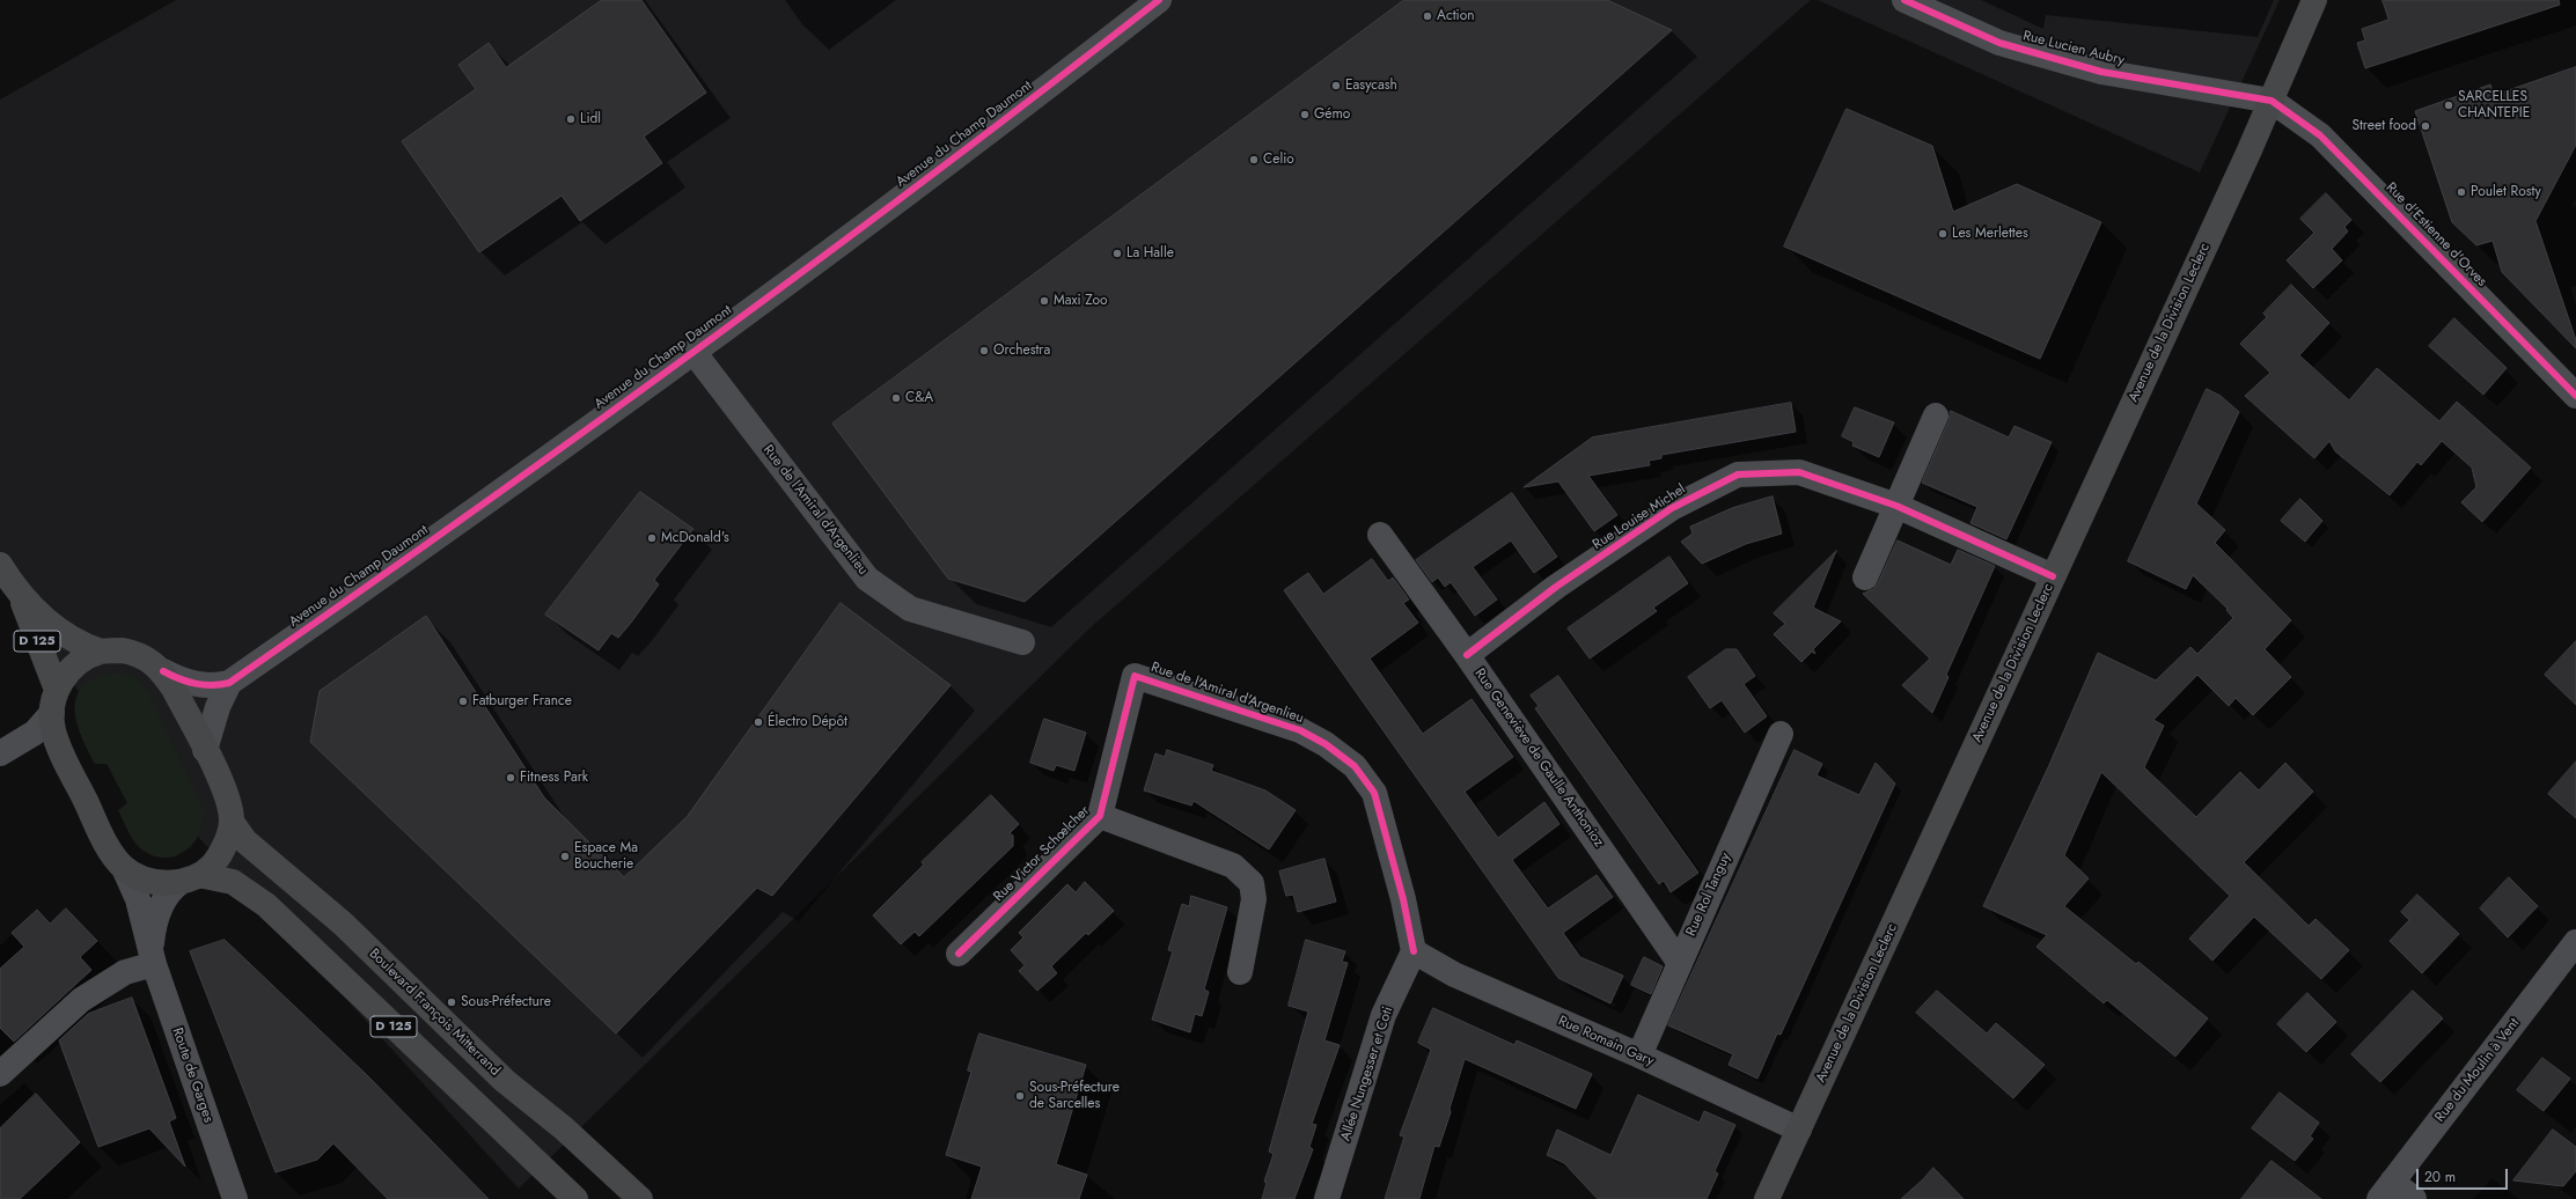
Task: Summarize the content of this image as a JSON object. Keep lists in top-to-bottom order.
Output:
{
  "streets": {
    "main road": ["Avenue de la Division Leclerc", "D 125", "Boulevard François Mitterrand"],
    "street": [
      "Rue Lucien Aubry",
      "Avenue du Champ Daumont",
      "Rue d'Estienne d'Orves",
      "Rue de l'Amiral d'Argenlieu",
      "Rue Louise Michel",
      "Rue Geneviève de Gaulle Anthonioz",
      "Rue Victor Schœlcher",
      "Rue Rol Tanguy",
      "Rue Romain Gary",
      "Rue du Moulin à Vent",
      "Allée Nungesser et Coti",
      "Route de Garges"
    ]
  },
  "crossings": [
    ["Rue Lucien Aubry", "Rue d'Estienne d'Orves"],
    ["Rue Lucien Aubry", "Avenue de la Division Leclerc"],
    ["Avenue du Champ Daumont", "Rue de l'Amiral d'Argenlieu"],
    ["Rue d'Estienne d'Orves", "Avenue de la Division Leclerc"],
    ["Avenue de la Division Leclerc", "Rue Louise Michel"],
    ["Avenue de la Division Leclerc", "Rue Romain Gary"],
    ["Rue de l'Amiral d'Argenlieu", "Rue Victor Schœlcher"],
    ["Rue de l'Amiral d'Argenlieu", "Rue Romain Gary"],
    ["Rue de l'Amiral d'Argenlieu", "Allée Nungesser et Coti"],
    ["Rue Louise Michel", "Rue Geneviève de Gaulle Anthonioz"],
    ["D 125", "Route de Garges"],
    ["Rue Geneviève de Gaulle Anthonioz", "Rue Rol Tanguy"],
    ["Rue Rol Tanguy", "Rue Romain Gary"],
    ["Rue Romain Gary", "Allée Nungesser et Coti"]
  ],
  "places": [
    "Action",
    "Easycash",
    "SARCELLES CHANTEPIE",
    "Gémo",
    "Lidl",
    "Street food",
    "Celio",
    "Poulet Rosty",
    "Les Merlettes",
    "La Halle",
    "Maxi Zoo",
    "Orchestra",
    "C&A",
    "McDonald's",
    "Fatburger France",
    "Électro Dépôt",
    "Fitness Park",
    "Espace Ma Boucherie",
    "Sous-Préfecture",
    "Sous-Préfecture de Sarcelles"
  ],
  "scale_bar": "20 m"
}
